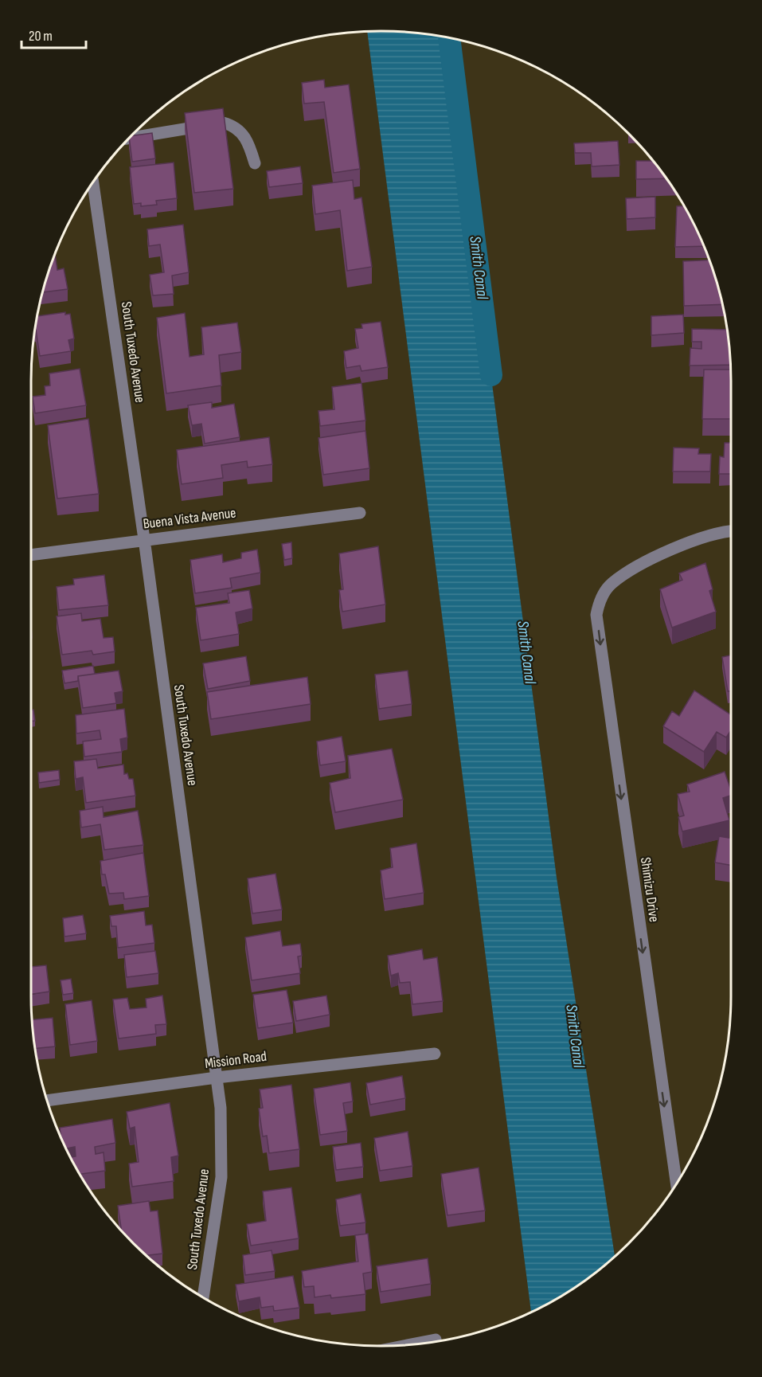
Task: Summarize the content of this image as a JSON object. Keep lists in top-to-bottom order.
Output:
{
  "streets": {
    "street": [
      "South Tuxedo Avenue",
      "Buena Vista Avenue",
      "Shimizu Drive",
      "Mission Road"
    ]
  },
  "crossings": [
    ["South Tuxedo Avenue", "Buena Vista Avenue"],
    ["South Tuxedo Avenue", "Mission Road"]
  ],
  "one_way": ["Shimizu Drive"],
  "water": ["Smith Canal"],
  "scale_bar": "20 m"
}
